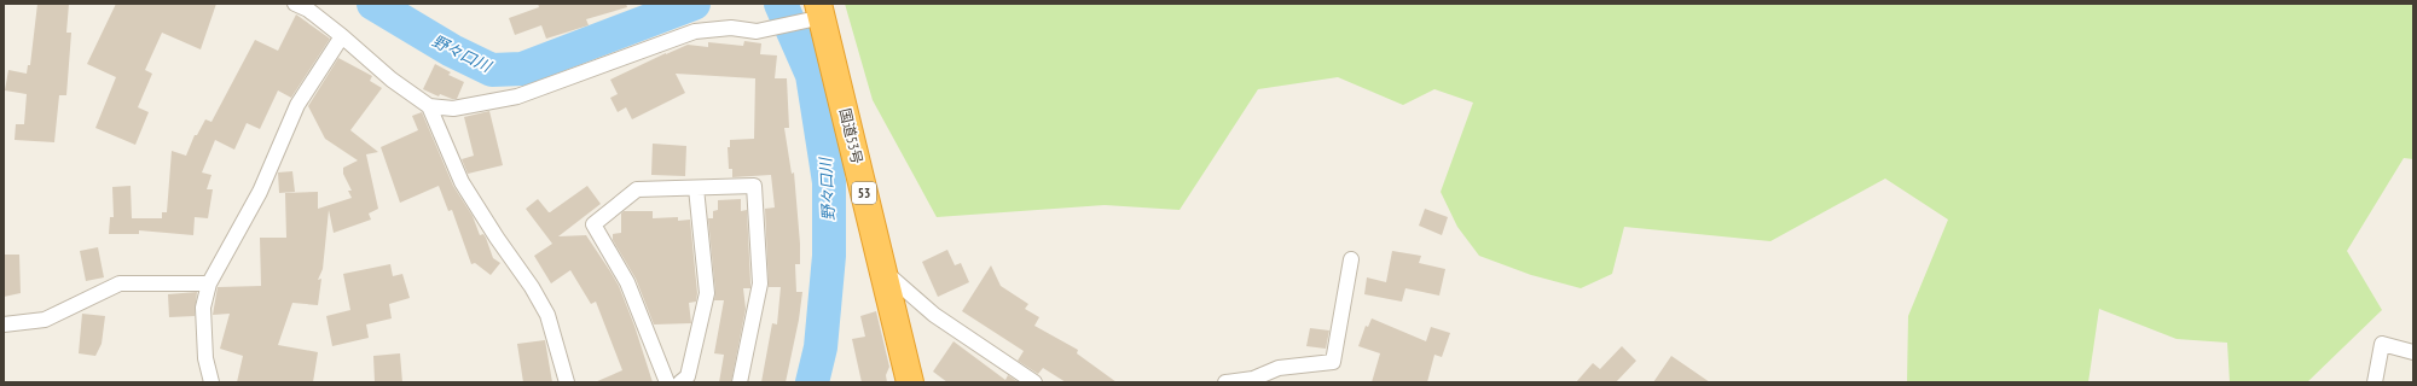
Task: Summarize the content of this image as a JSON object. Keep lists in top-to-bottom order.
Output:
{
  "streets": {
    "highway": ["国道53号", "53"]
  },
  "water": ["野々口川"]
}
